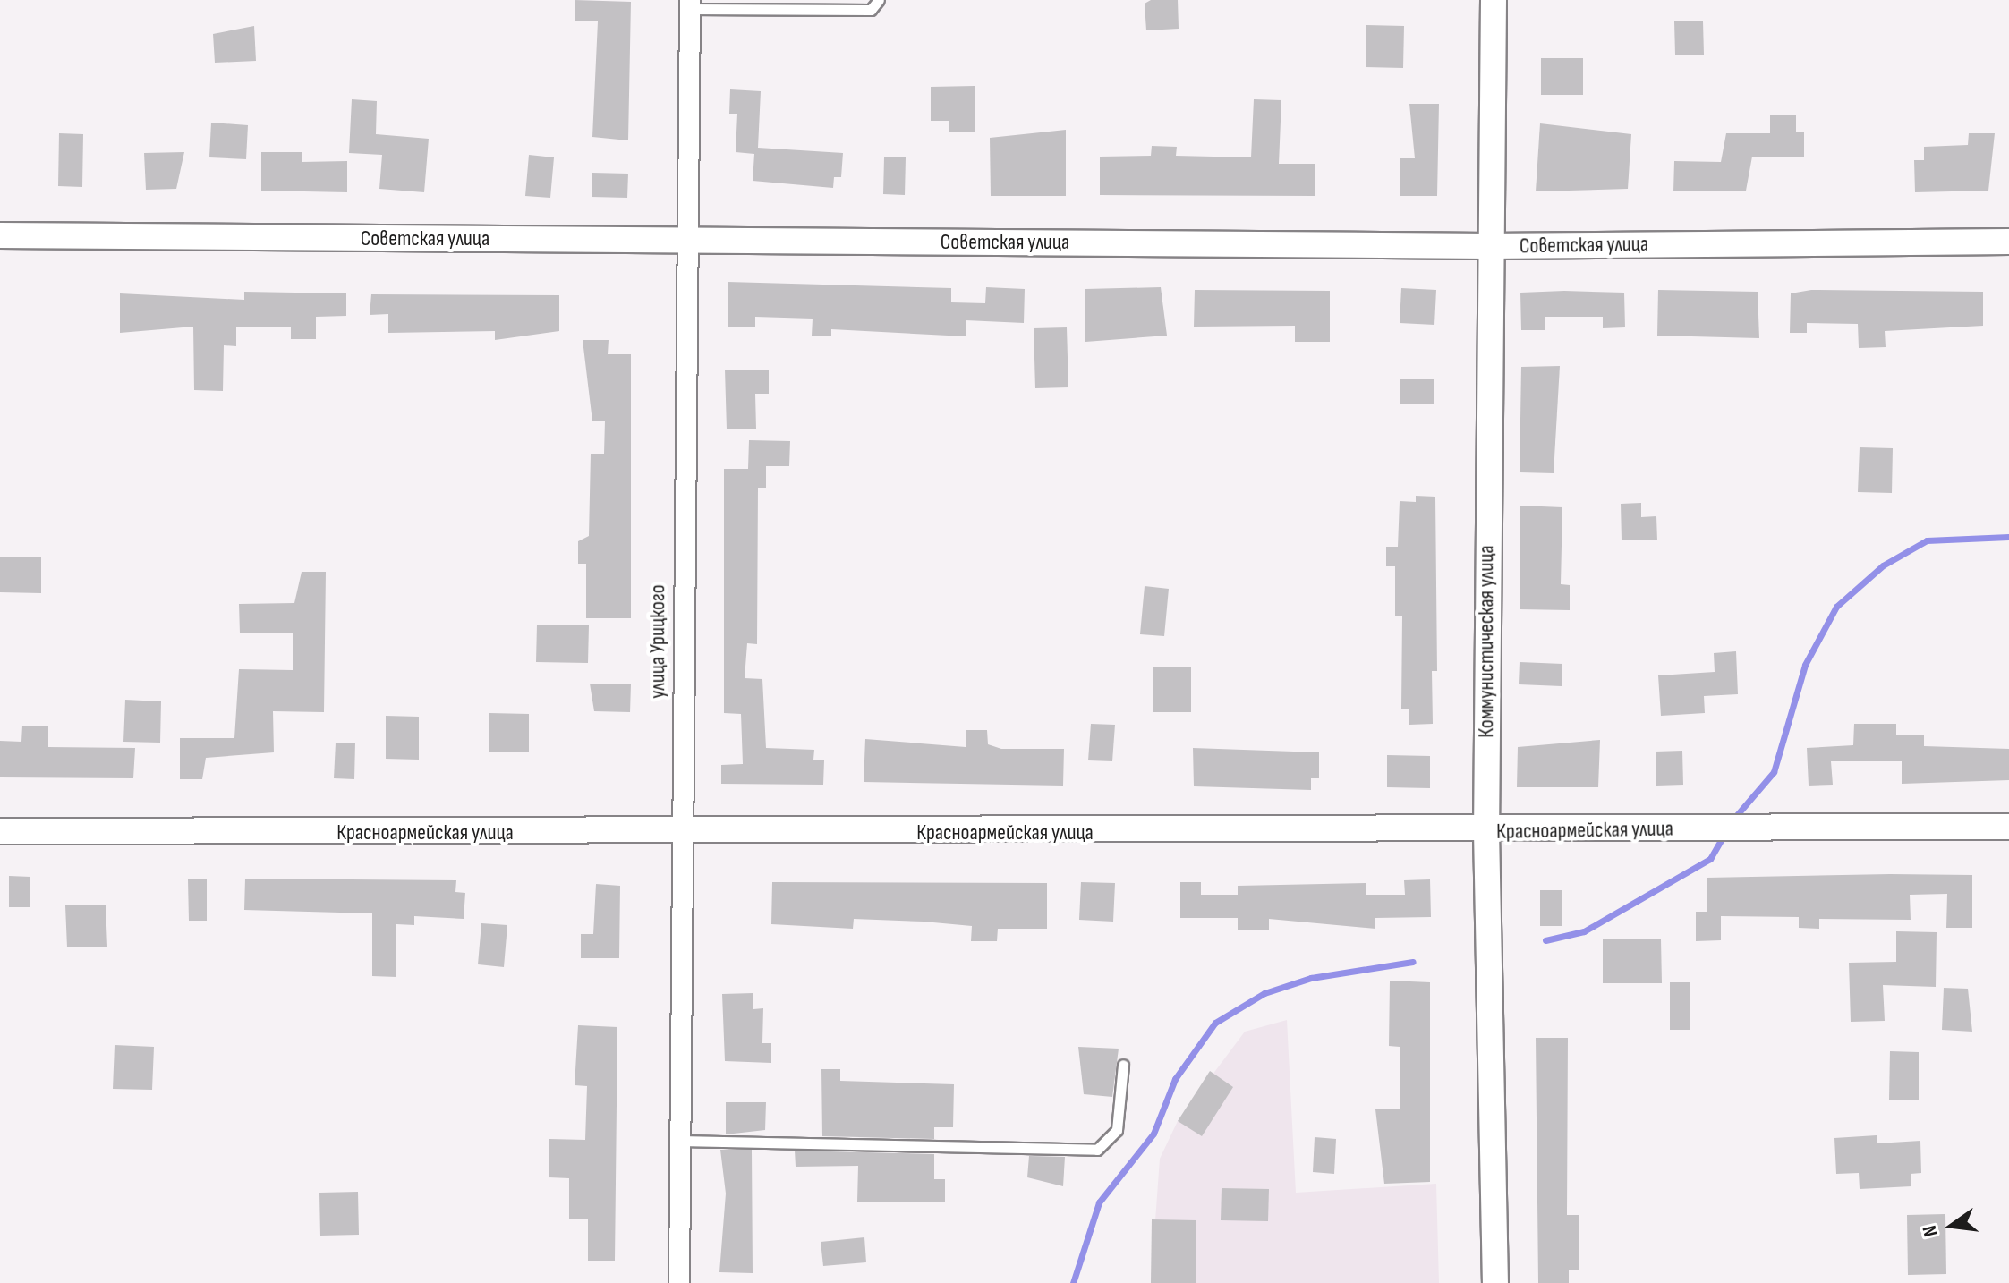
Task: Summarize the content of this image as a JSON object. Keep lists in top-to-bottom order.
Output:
{
  "streets": {
    "street": [
      "Советская улица",
      "улица Урицкого",
      "Коммунистическая улица",
      "Красноармейская улица"
    ]
  },
  "crossings": [
    ["Советская улица", "улица Урицкого"],
    ["Советская улица", "Коммунистическая улица"],
    ["улица Урицкого", "Красноармейская улица"],
    ["Коммунистическая улица", "Красноармейская улица"]
  ],
  "north": "left"
}
